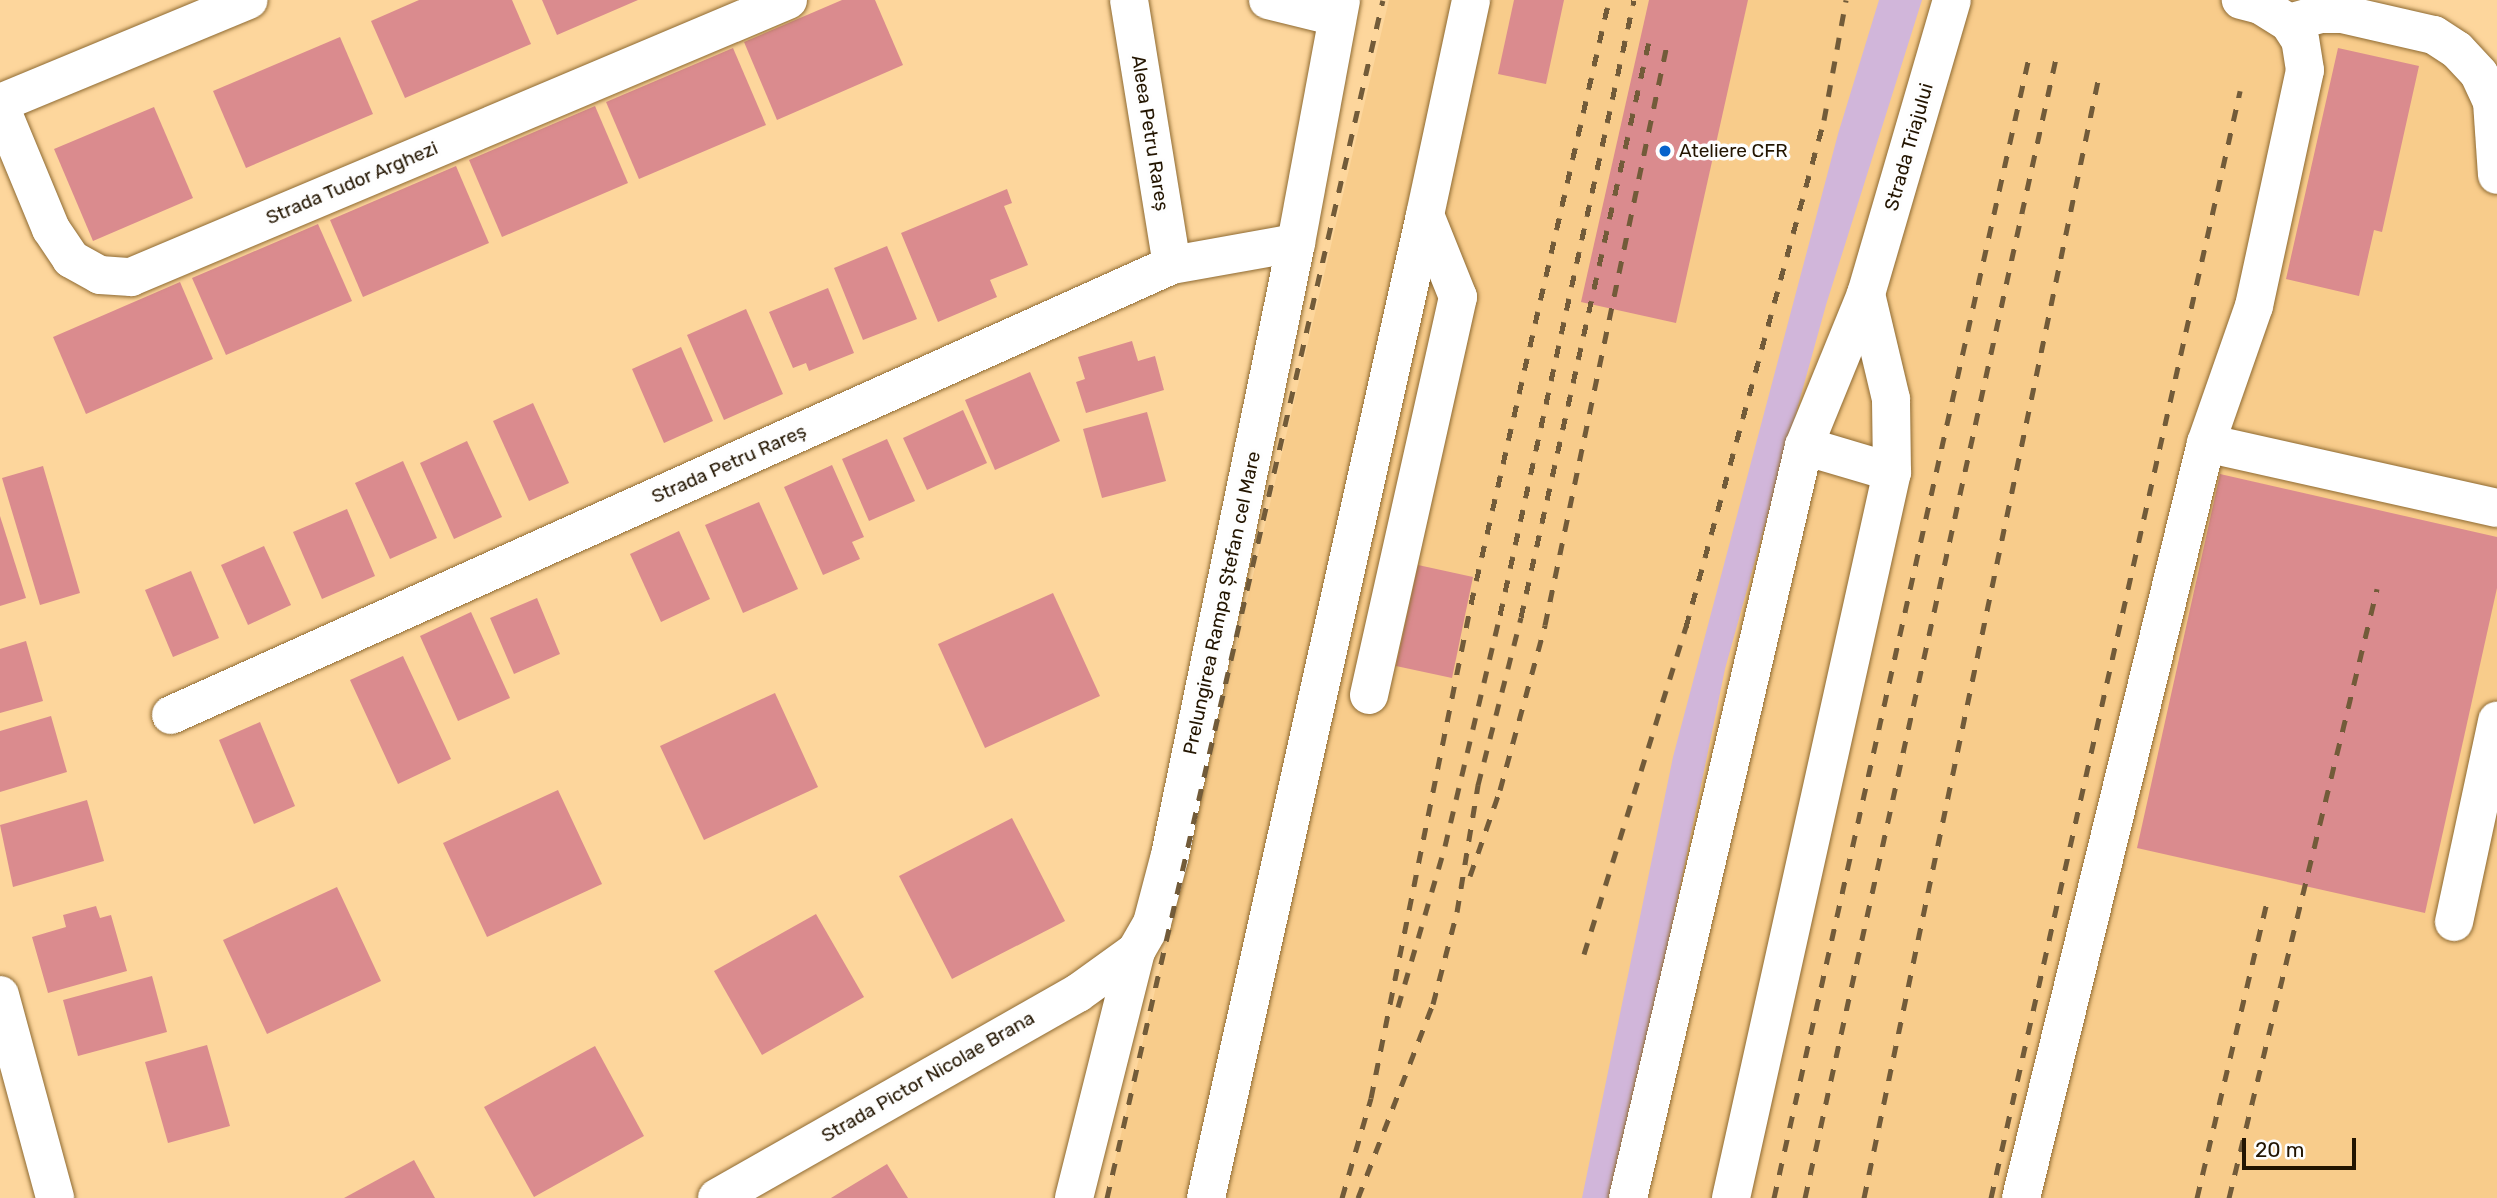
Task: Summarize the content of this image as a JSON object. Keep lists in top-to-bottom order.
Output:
{
  "streets": {
    "street": [
      "Aleea Petru Rareș",
      "Strada Triajului",
      "Strada Tudor Arghezi",
      "Strada Petru Rareș",
      "Prelungirea Rampa Ștefan cel Mare",
      "Strada Pictor Nicolae Brana"
    ]
  },
  "crossings": [
    ["Aleea Petru Rareș", "Strada Petru Rareș"],
    ["Strada Petru Rareș", "Prelungirea Rampa Ștefan cel Mare"],
    ["Prelungirea Rampa Ștefan cel Mare", "Strada Pictor Nicolae Brana"]
  ],
  "places": ["Ateliere CFR"],
  "scale_bar": "20 m"
}
